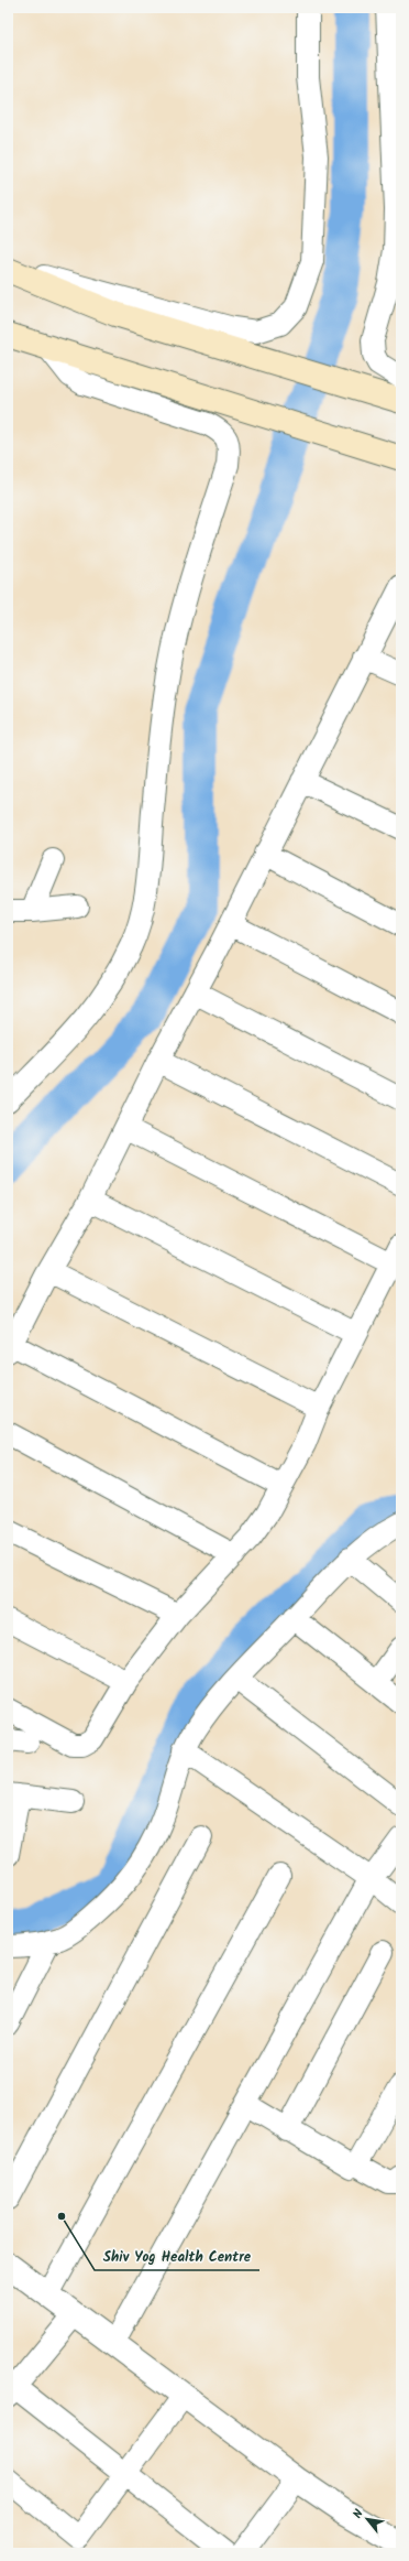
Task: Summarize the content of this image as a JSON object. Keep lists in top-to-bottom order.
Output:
{
  "places": ["Shiv Yog Health Centre"],
  "north": "top left"
}
